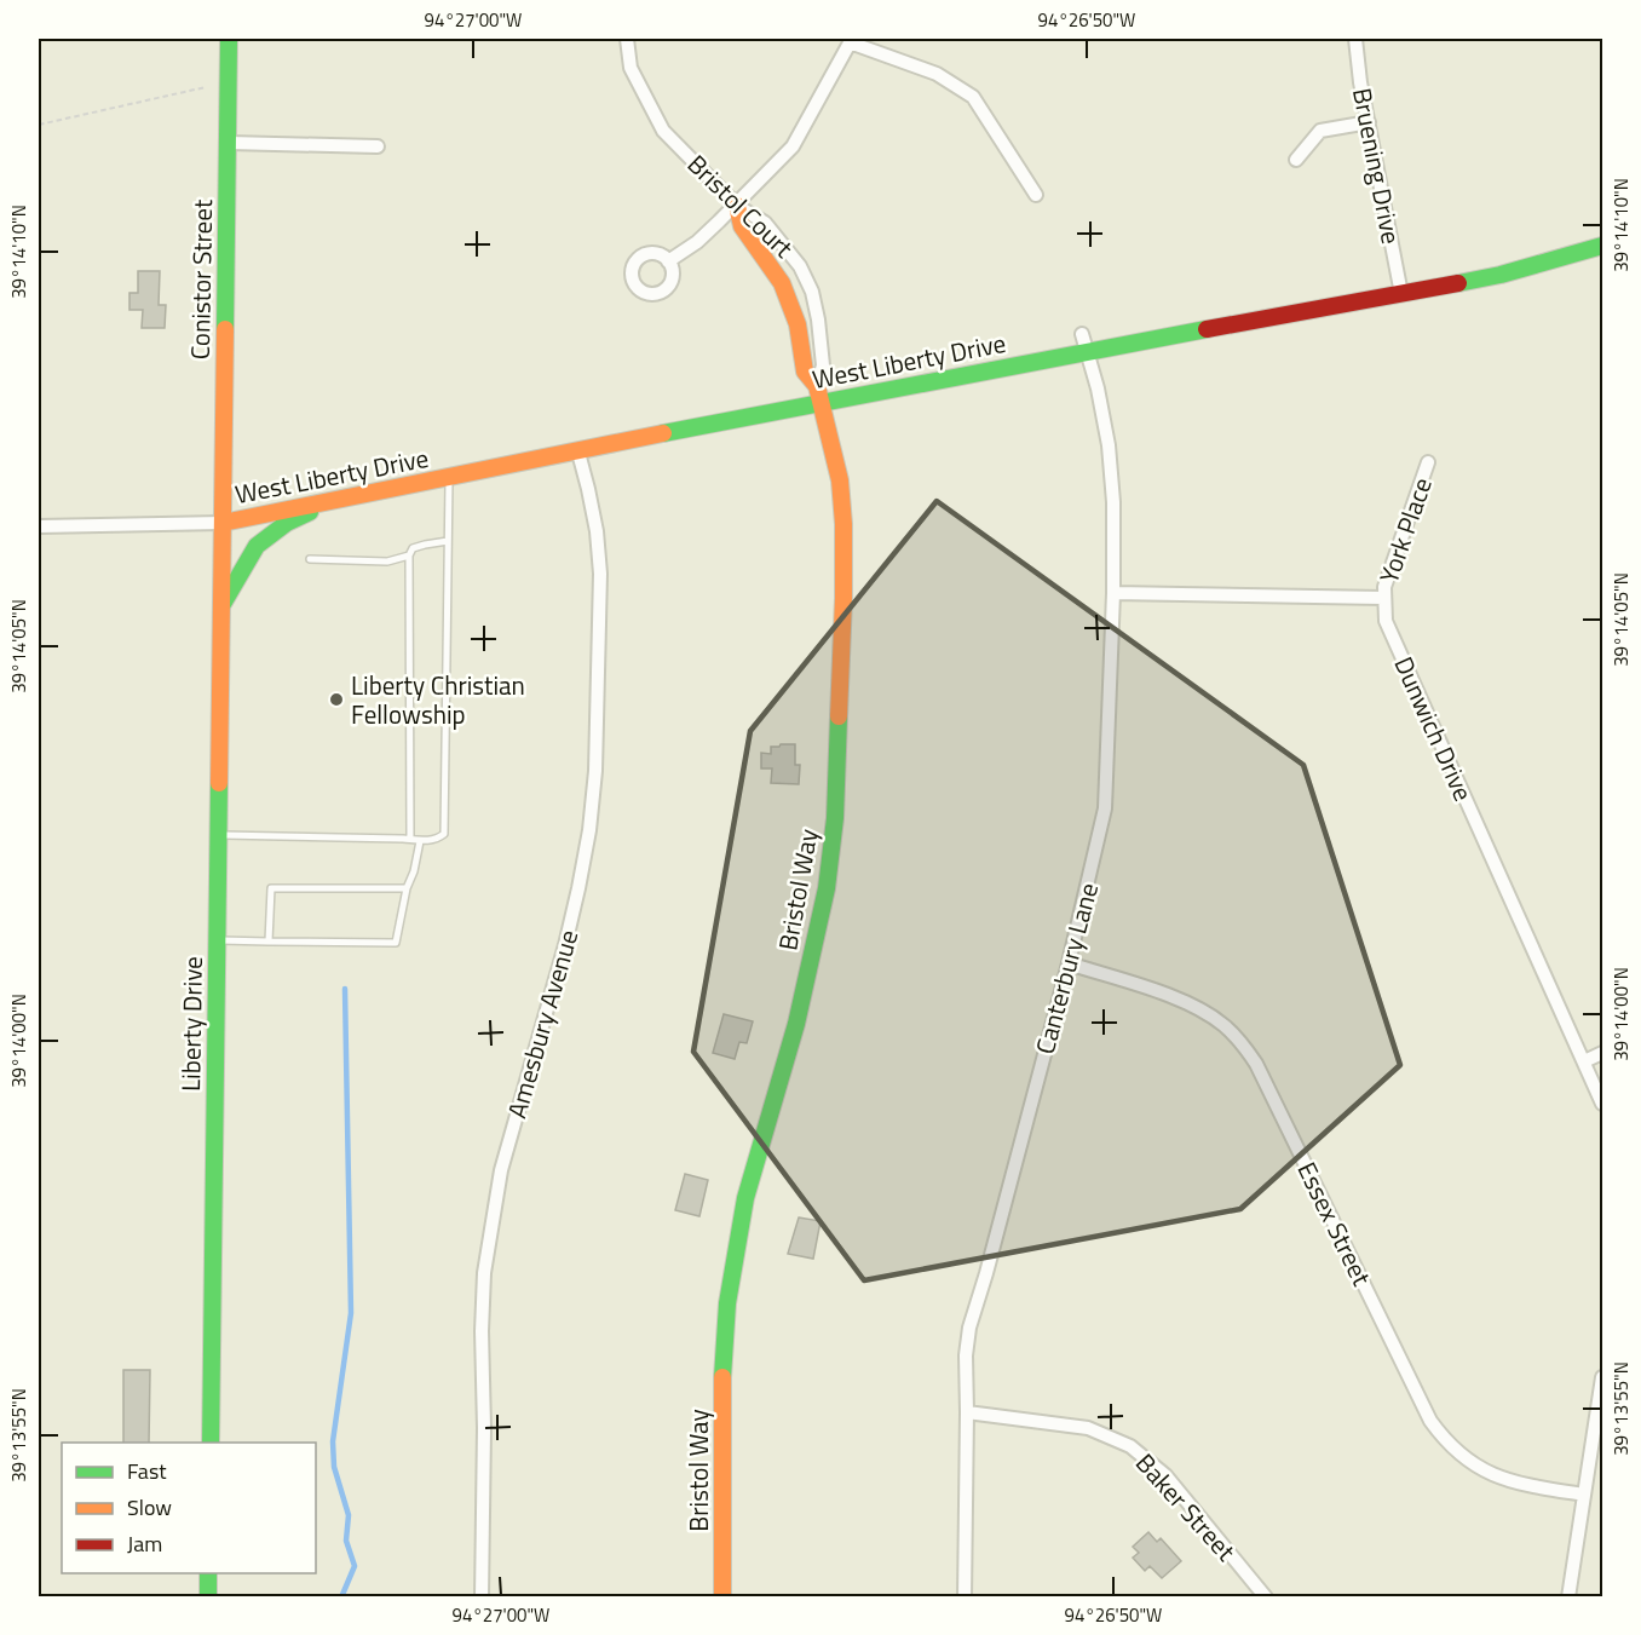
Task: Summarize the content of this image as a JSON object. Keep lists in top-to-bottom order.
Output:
{
  "streets": {
    "main road": [
      "Conistor Street",
      "West Liberty Drive",
      "Bristol Way",
      "Liberty Drive"
    ],
    "street": [
      "Bruening Drive",
      "Bristol Court",
      "York Place",
      "Dunwich Drive",
      "Canterbury Lane",
      "Amesbury Avenue",
      "Essex Street",
      "Baker Street"
    ]
  },
  "crossings": [
    ["Bruening Drive", "West Liberty Drive"],
    ["Bristol Court", "West Liberty Drive"],
    ["Bristol Court", "Bristol Way"],
    ["Conistor Street", "West Liberty Drive"],
    ["Conistor Street", "Liberty Drive"],
    ["West Liberty Drive", "Bristol Way"],
    ["West Liberty Drive", "Canterbury Lane"],
    ["West Liberty Drive", "Liberty Drive"],
    ["West Liberty Drive", "Amesbury Avenue"],
    ["York Place", "Dunwich Drive"],
    ["Canterbury Lane", "Essex Street"],
    ["Canterbury Lane", "Baker Street"]
  ],
  "places": ["Liberty Christian Fellowship"],
  "legend": ["Fast", "Slow", "Jam"],
  "coordinates": [
    "94°27'00\"W",
    "94°26'50\"W",
    "39°14'10\"N",
    "39°14'05\"N",
    "39°14'00\"N",
    "39°13'55\"N"
  ]
}
